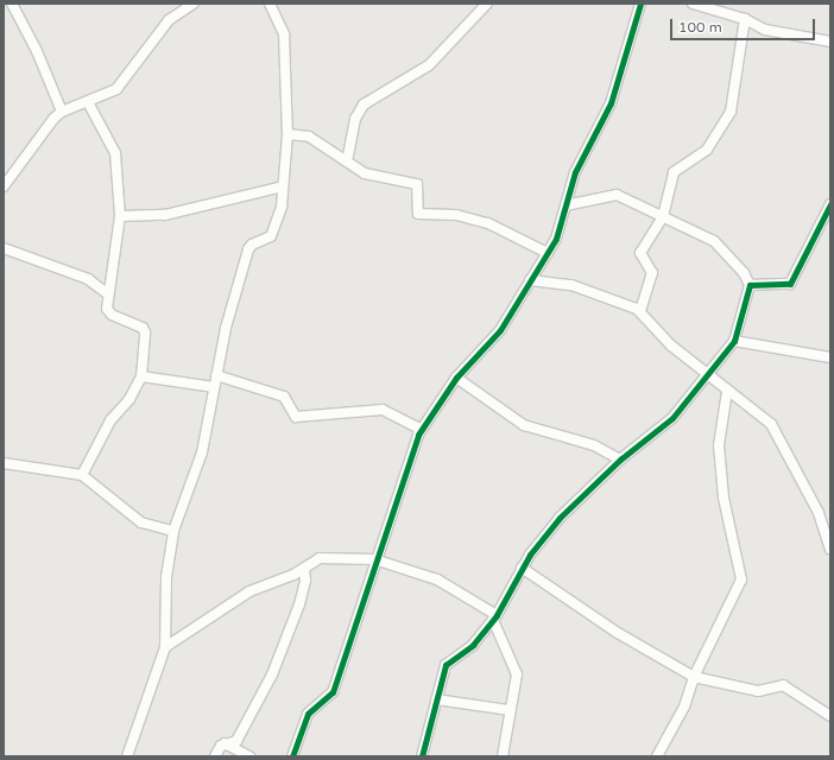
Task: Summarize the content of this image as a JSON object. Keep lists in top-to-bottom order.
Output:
{
  "scale_bar": "100 m"
}
